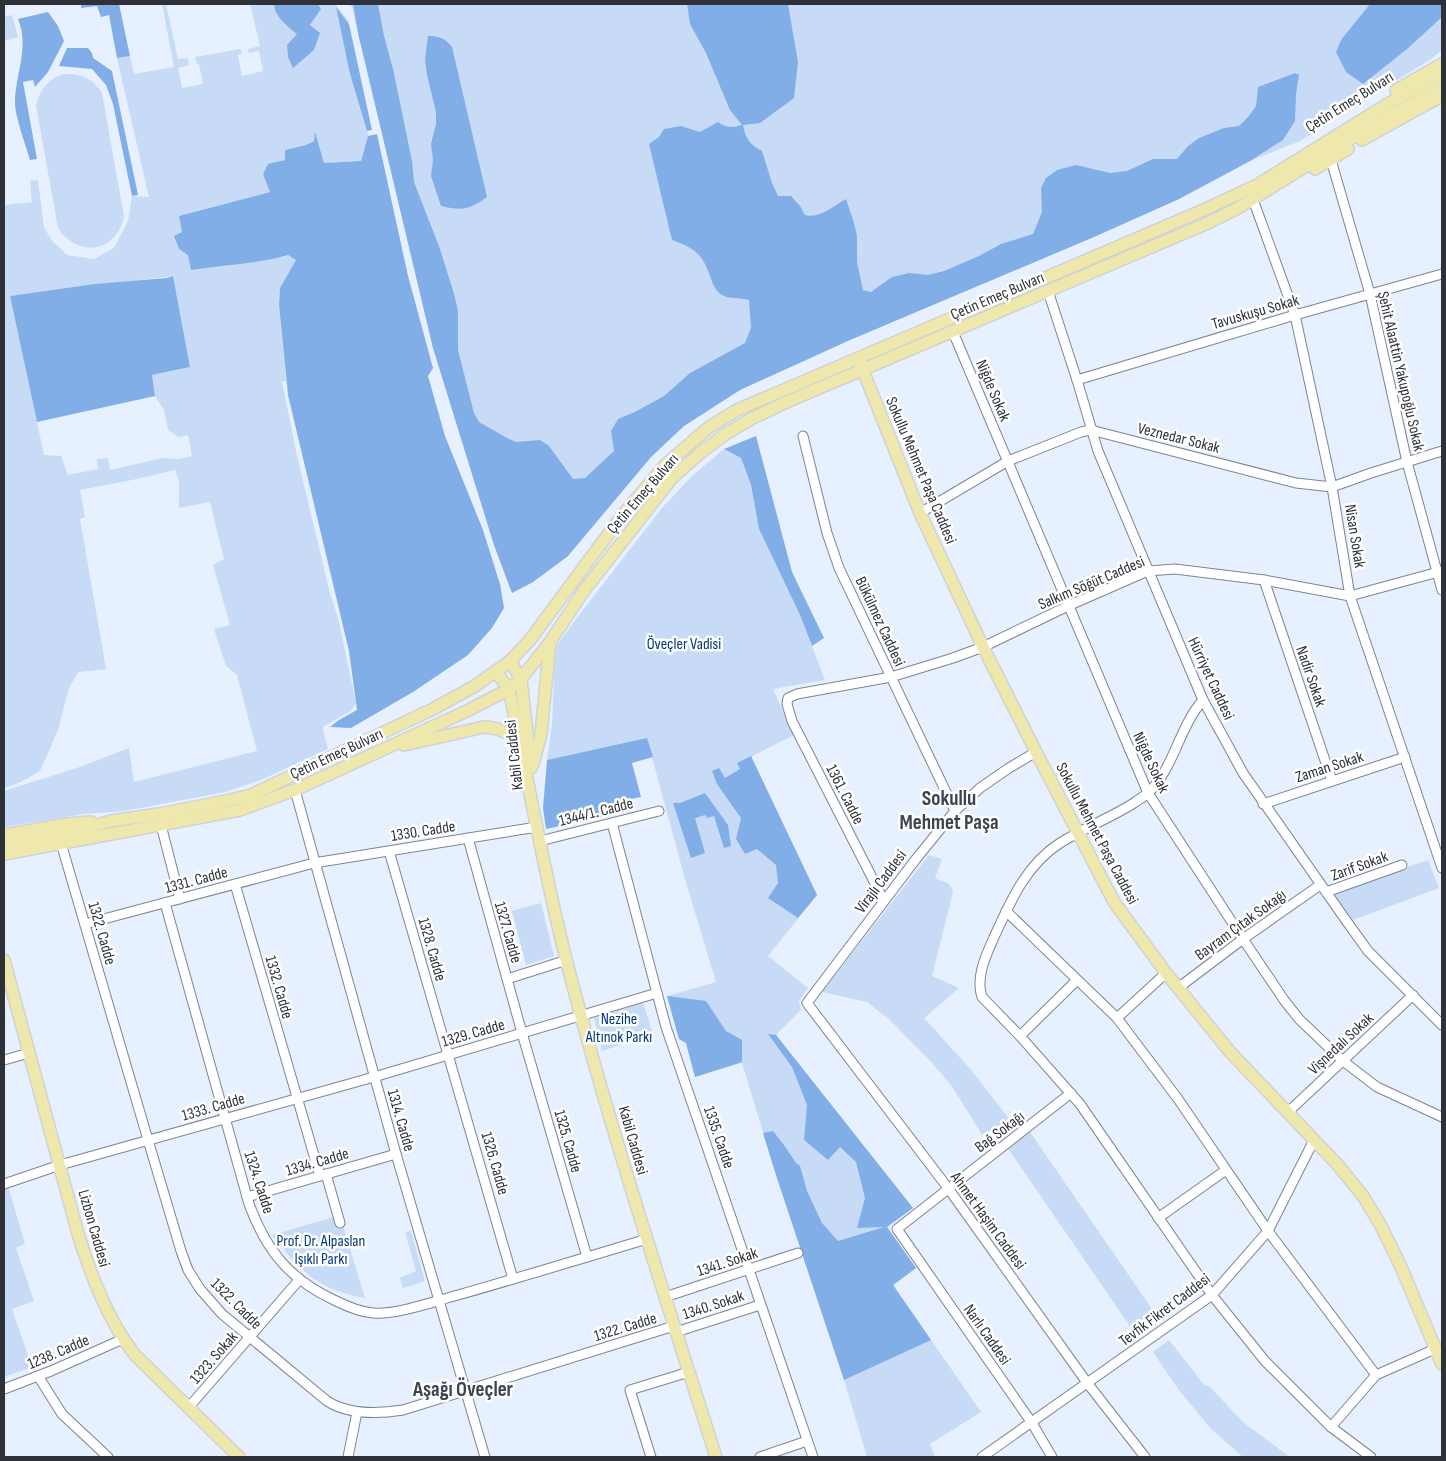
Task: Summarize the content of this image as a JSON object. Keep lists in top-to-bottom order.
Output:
{
  "streets": {
    "main road": [
      "Çetin Emeç Bulvarı",
      "Sokullu Mehmet Paşa Caddesi",
      "Kabil Caddesi",
      "Lizbon Caddesi"
    ],
    "street": [
      "Tavuskuşu Sokak",
      "Şehit Alaattin Yakupoğlu Sokak",
      "Niğde Sokak",
      "Veznedar Sokak",
      "Nisan Sokak",
      "Salkım Söğüt Caddesi",
      "Bükülmez Caddesi",
      "Nadir Sokak",
      "Hürriyet Caddesi",
      "Zaman Sokak",
      "1361. Cadde",
      "1344/1. Cadde",
      "1330. Cadde",
      "Zarif Sokak",
      "1331. Cadde",
      "Virajlı Caddesi",
      "Bayram Çıtak Sokağı",
      "1327. Cadde",
      "1322. Cadde",
      "1328. Cadde",
      "1332. Cadde",
      "1329. Cadde",
      "Vişnedalı Sokak",
      "1333. Cadde",
      "1314. Cadde",
      "Bağ Sokağı",
      "1335. Cadde",
      "1325. Cadde",
      "1334. Cadde",
      "1326. Cadde",
      "1324. Cadde",
      "Ahmet Haşim Caddesi",
      "1341. Sokak",
      "1340. Sokak",
      "Tevfik Fikret Caddesi",
      "Narlı Caddesi",
      "1238. Cadde",
      "1323. Sokak"
    ]
  },
  "crossings": [
    ["Çetin Emeç Bulvarı", "Şehit Alaattin Yakupoğlu Sokak"],
    ["Çetin Emeç Bulvarı", "Niğde Sokak"],
    ["Çetin Emeç Bulvarı", "Sokullu Mehmet Paşa Caddesi"],
    ["Çetin Emeç Bulvarı", "Nisan Sokak"],
    ["Çetin Emeç Bulvarı", "Hürriyet Caddesi"],
    ["Çetin Emeç Bulvarı", "Kabil Caddesi"],
    ["Çetin Emeç Bulvarı", "1322. Cadde"],
    ["Çetin Emeç Bulvarı", "1314. Cadde"],
    ["Tavuskuşu Sokak", "Şehit Alaattin Yakupoğlu Sokak"],
    ["Tavuskuşu Sokak", "Nisan Sokak"],
    ["Tavuskuşu Sokak", "Hürriyet Caddesi"],
    ["Şehit Alaattin Yakupoğlu Sokak", "Veznedar Sokak"],
    ["Şehit Alaattin Yakupoğlu Sokak", "Salkım Söğüt Caddesi"],
    ["Niğde Sokak", "Salkım Söğüt Caddesi"],
    ["Niğde Sokak", "Bayram Çıtak Sokağı"],
    ["Niğde Sokak", "Vişnedalı Sokak"],
    ["Veznedar Sokak", "Nisan Sokak"],
    ["Veznedar Sokak", "Hürriyet Caddesi"],
    ["Sokullu Mehmet Paşa Caddesi", "Salkım Söğüt Caddesi"],
    ["Sokullu Mehmet Paşa Caddesi", "Virajlı Caddesi"],
    ["Sokullu Mehmet Paşa Caddesi", "Bayram Çıtak Sokağı"],
    ["Sokullu Mehmet Paşa Caddesi", "Vişnedalı Sokak"],
    ["Sokullu Mehmet Paşa Caddesi", "Tevfik Fikret Caddesi"],
    ["Nisan Sokak", "Salkım Söğüt Caddesi"],
    ["Nisan Sokak", "Zaman Sokak"],
    ["Salkım Söğüt Caddesi", "Bükülmez Caddesi"],
    ["Salkım Söğüt Caddesi", "Nadir Sokak"],
    ["Salkım Söğüt Caddesi", "Hürriyet Caddesi"],
    ["Salkım Söğüt Caddesi", "1361. Cadde"],
    ["Bükülmez Caddesi", "Virajlı Caddesi"],
    ["Nadir Sokak", "Zaman Sokak"],
    ["Hürriyet Caddesi", "Zaman Sokak"],
    ["Hürriyet Caddesi", "Zarif Sokak"],
    ["Hürriyet Caddesi", "Bayram Çıtak Sokağı"],
    ["Hürriyet Caddesi", "Vişnedalı Sokak"],
    ["Kabil Caddesi", "1344/1. Cadde"],
    ["Kabil Caddesi", "1330. Cadde"],
    ["Kabil Caddesi", "1322. Cadde"],
    ["Kabil Caddesi", "1329. Cadde"],
    ["Kabil Caddesi", "1324. Cadde"],
    ["Kabil Caddesi", "1341. Sokak"],
    ["Kabil Caddesi", "1340. Sokak"],
    ["1361. Cadde", "Virajlı Caddesi"],
    ["1344/1. Cadde", "1335. Cadde"],
    ["1330. Cadde", "1331. Cadde"],
    ["1330. Cadde", "1327. Cadde"],
    ["1330. Cadde", "1328. Cadde"],
    ["1330. Cadde", "1314. Cadde"],
    ["1331. Cadde", "1322. Cadde"],
    ["1331. Cadde", "1332. Cadde"],
    ["1331. Cadde", "1314. Cadde"],
    ["1331. Cadde", "1324. Cadde"],
    ["Virajlı Caddesi", "Ahmet Haşim Caddesi"],
    ["1327. Cadde", "1329. Cadde"],
    ["1327. Cadde", "1325. Cadde"],
    ["1322. Cadde", "1333. Cadde"],
    ["1322. Cadde", "1314. Cadde"],
    ["1322. Cadde", "1340. Sokak"],
    ["1322. Cadde", "1323. Sokak"],
    ["1328. Cadde", "1329. Cadde"],
    ["1328. Cadde", "1326. Cadde"],
    ["1332. Cadde", "1333. Cadde"],
    ["1332. Cadde", "1334. Cadde"],
    ["1329. Cadde", "1333. Cadde"],
    ["1329. Cadde", "1314. Cadde"],
    ["1329. Cadde", "1335. Cadde"],
    ["1329. Cadde", "1325. Cadde"],
    ["1329. Cadde", "1326. Cadde"],
    ["1333. Cadde", "1314. Cadde"],
    ["1333. Cadde", "1324. Cadde"],
    ["1333. Cadde", "Lizbon Caddesi"],
    ["1314. Cadde", "1334. Cadde"],
    ["1314. Cadde", "1324. Cadde"],
    ["Bağ Sokağı", "Ahmet Haşim Caddesi"],
    ["Bağ Sokağı", "Narlı Caddesi"],
    ["1335. Cadde", "1341. Sokak"],
    ["1335. Cadde", "1340. Sokak"],
    ["1325. Cadde", "1324. Cadde"],
    ["1334. Cadde", "1324. Cadde"],
    ["1326. Cadde", "1324. Cadde"],
    ["1324. Cadde", "1323. Sokak"],
    ["Ahmet Haşim Caddesi", "Tevfik Fikret Caddesi"],
    ["Lizbon Caddesi", "1238. Cadde"],
    ["Lizbon Caddesi", "1323. Sokak"],
    ["Tevfik Fikret Caddesi", "Narlı Caddesi"]
  ],
  "districts": ["Sokullu Mehmet Paşa", "Aşağı Öveçler"],
  "parks": ["Öveçler Vadisi", "Nezihe Altınok Parkı", "Prof. Dr. Alpaslan Işıklı Parkı"]
}
